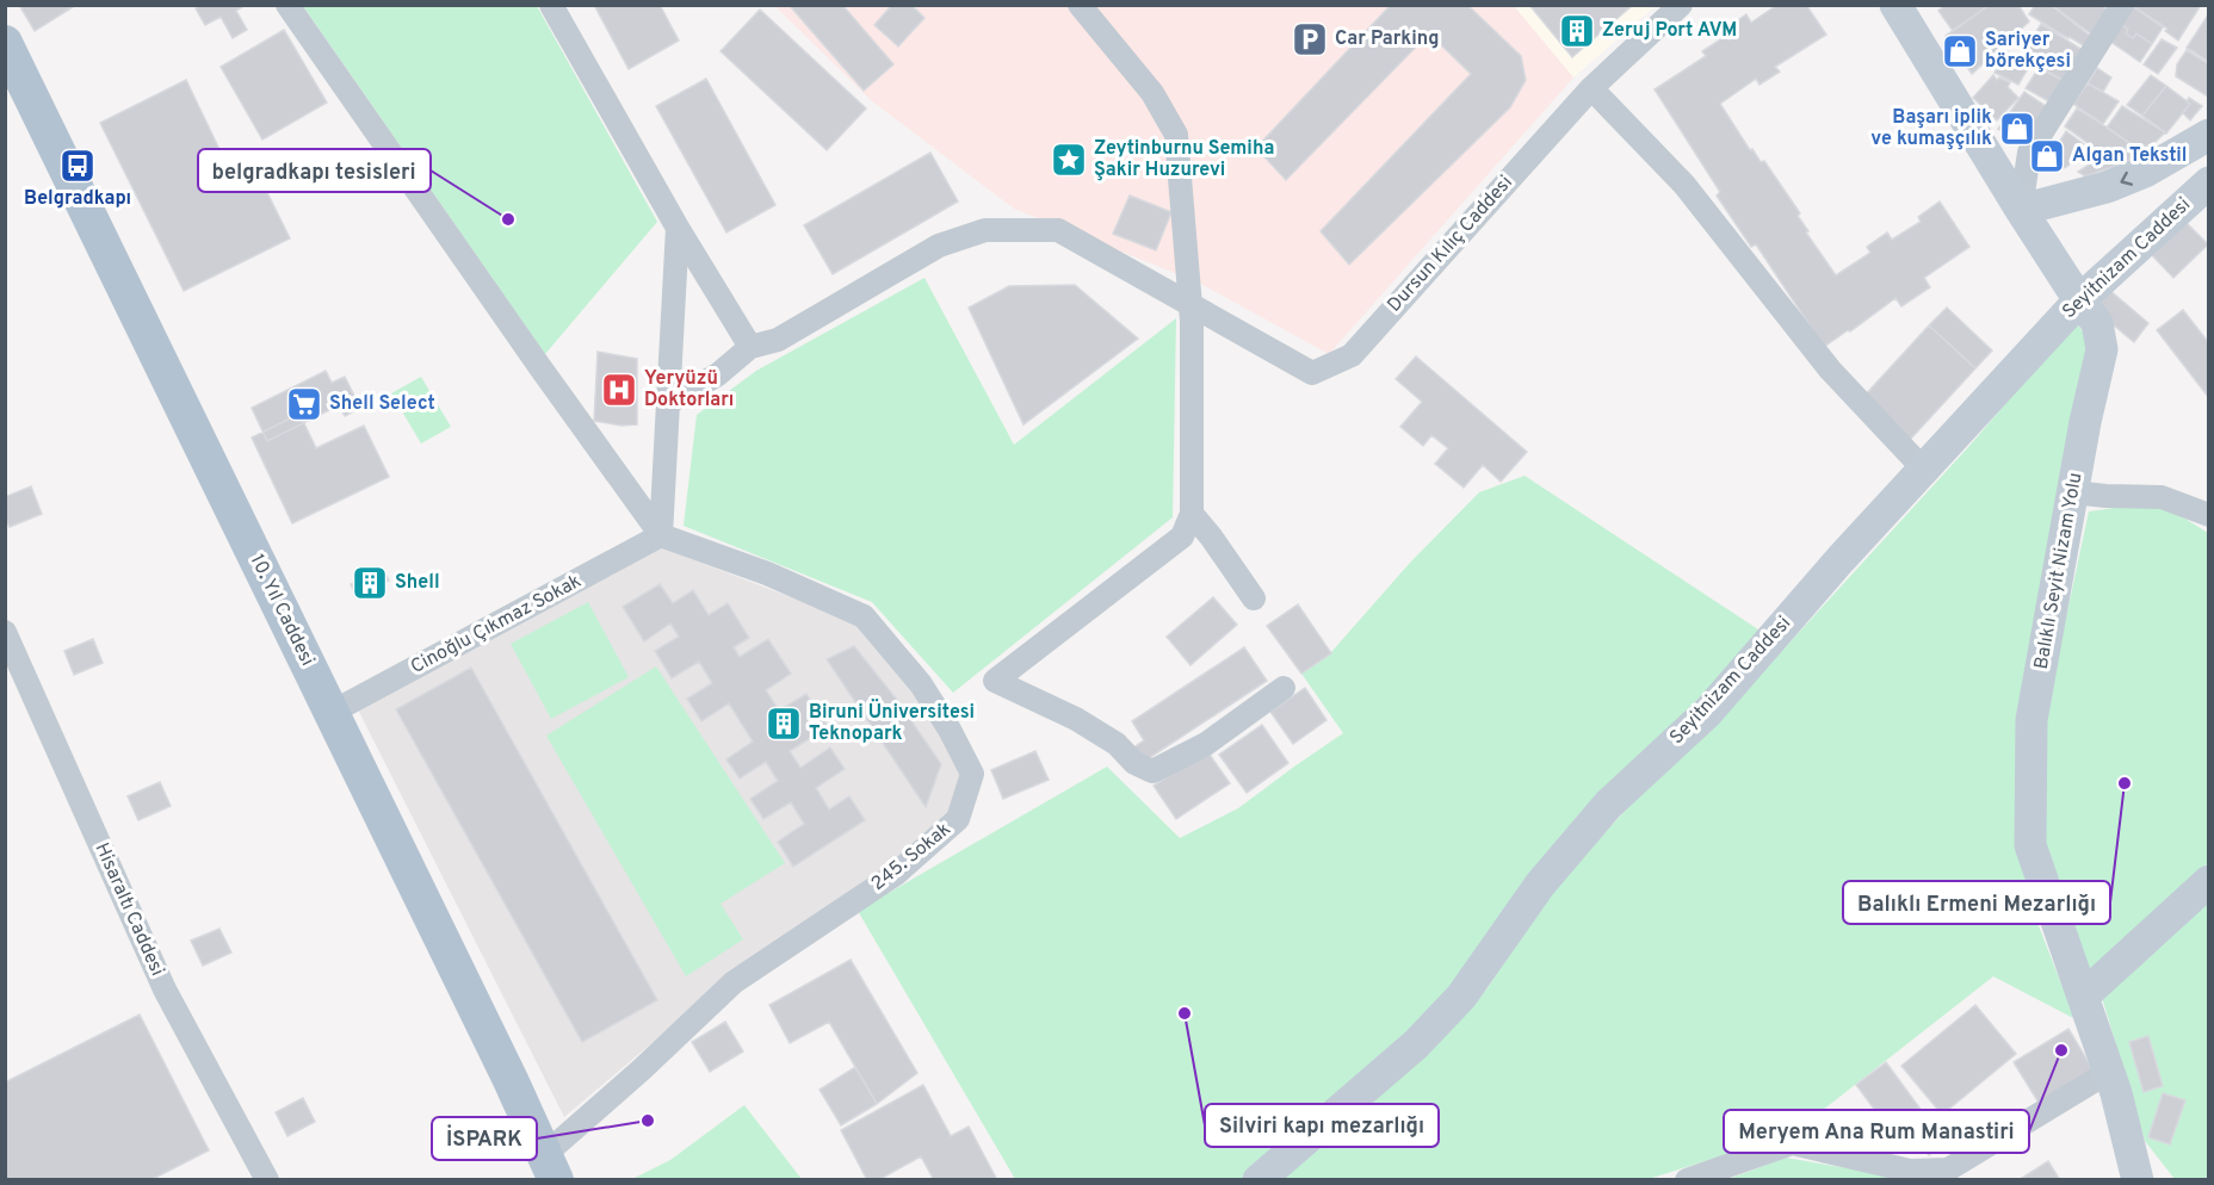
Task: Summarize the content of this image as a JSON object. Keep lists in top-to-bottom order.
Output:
{
  "streets": {
    "main road": ["Seyitnizam Caddesi", "Balıklı Seyit Nizam Yolu", "10. Yıl Caddesi"],
    "street": [
      "Dursun Kılıç Caddesi",
      "Cinoğlu Çıkmaz Sokak",
      "245. Sokak",
      "Hisaraltı Caddesi"
    ]
  },
  "crossings": [
    ["Seyitnizam Caddesi", "Balıklı Seyit Nizam Yolu"],
    ["10. Yıl Caddesi", "Cinoğlu Çıkmaz Sokak"],
    ["10. Yıl Caddesi", "245. Sokak"],
    ["Cinoğlu Çıkmaz Sokak", "245. Sokak"]
  ],
  "places": {
    "building": ["Zeruj Port AVM", "Shell", "Biruni Üniversitesi Teknopark"],
    "parking": ["Car Parking"],
    "shop": ["Sariyer börekçesi", "Başarı iplik ve kumaşçılık", "Algan Tekstil"],
    "place": ["Zeytinburnu Semiha Şakir Huzurevi"],
    "bus stop": ["Belgradkapı"],
    "other": [
      "belgradkapı tesisleri",
      "Balıklı Ermeni Mezarlığı",
      "Silviri kapı mezarlığı",
      "Meryem Ana Rum Manastiri",
      "İSPARK"
    ],
    "hospital": ["Yeryüzü Doktorları"],
    "supermarket": ["Shell Select"]
  }
}
